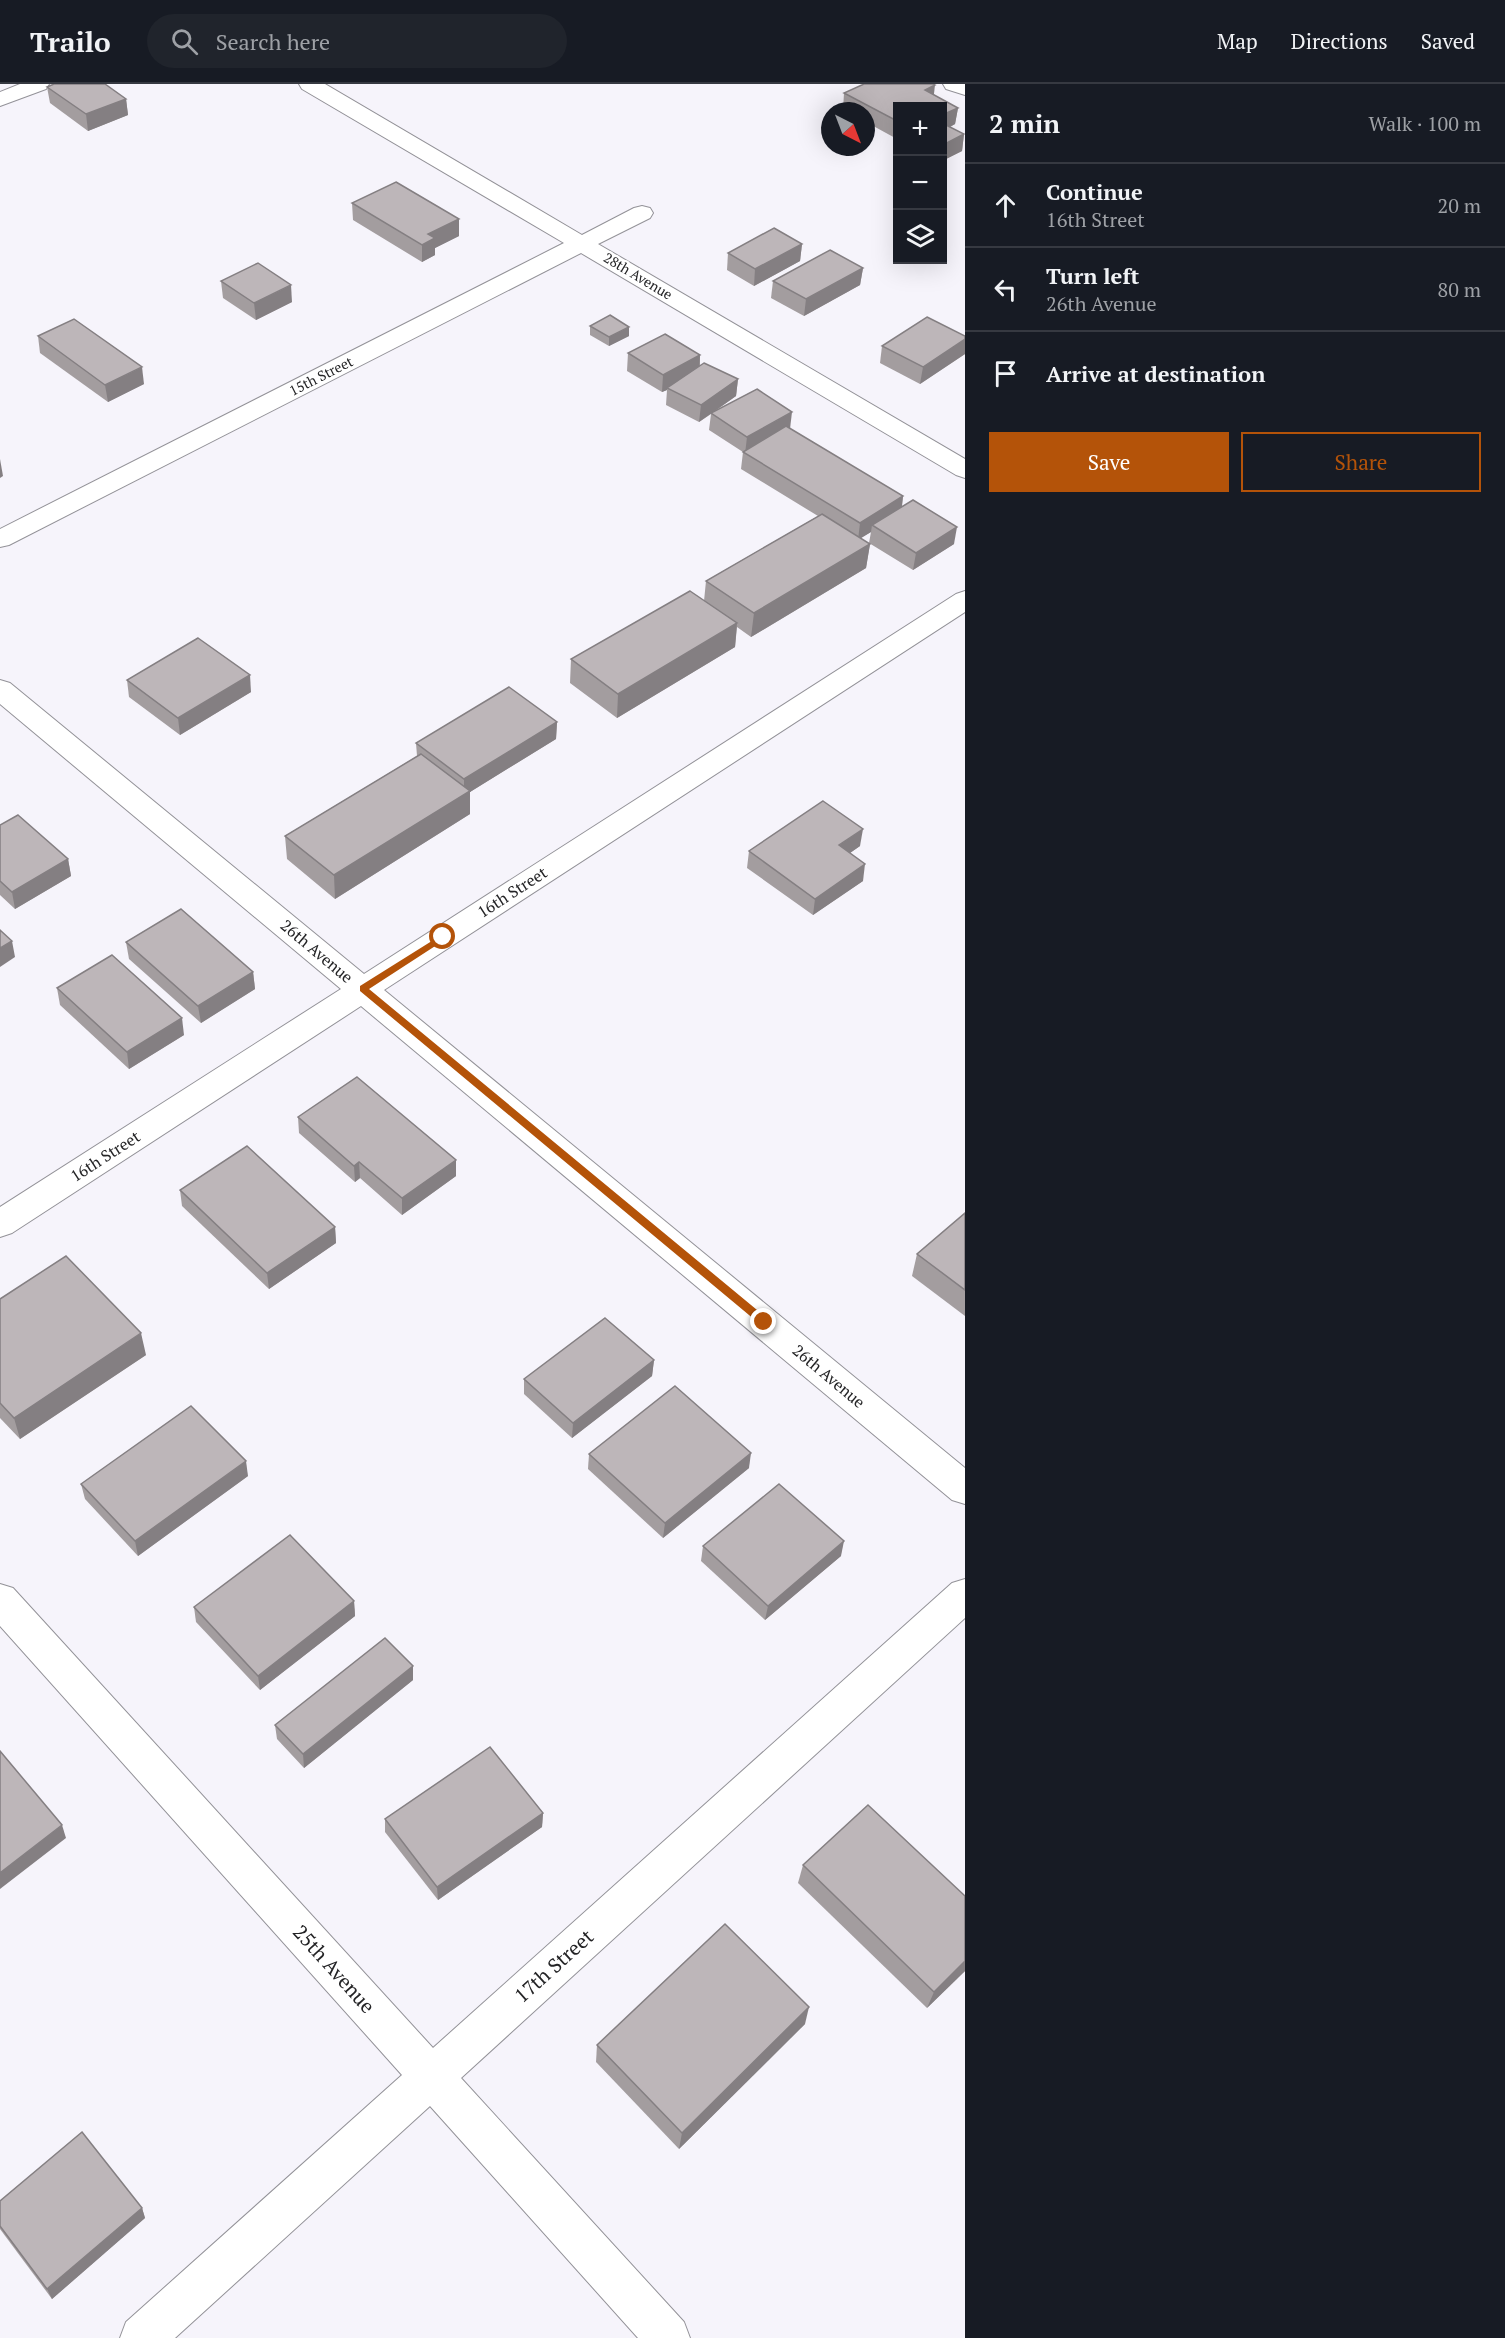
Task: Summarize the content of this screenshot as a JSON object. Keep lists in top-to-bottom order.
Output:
{
  "streets": {
    "street": [
      "28th Avenue",
      "15th Street",
      "16th Street",
      "26th Avenue",
      "17th Street",
      "25th Avenue"
    ]
  },
  "crossings": [
    ["28th Avenue", "15th Street"],
    ["16th Street", "26th Avenue"],
    ["17th Street", "25th Avenue"]
  ],
  "north": "bottom right",
  "page": {
    "header": "Trailo",
    "search": "Search here",
    "nav": ["Map", "Directions", "Saved"],
    "heading": ["2 min", "Walk · 100 m"],
    "map_buttons": ["+", "−"],
    "list": [
      ["Continue", "16th Street", "20 m"],
      ["Turn left", "26th Avenue", "80 m"],
      "Arrive at destination"
    ],
    "buttons": ["Save", "Share"]
  }
}
